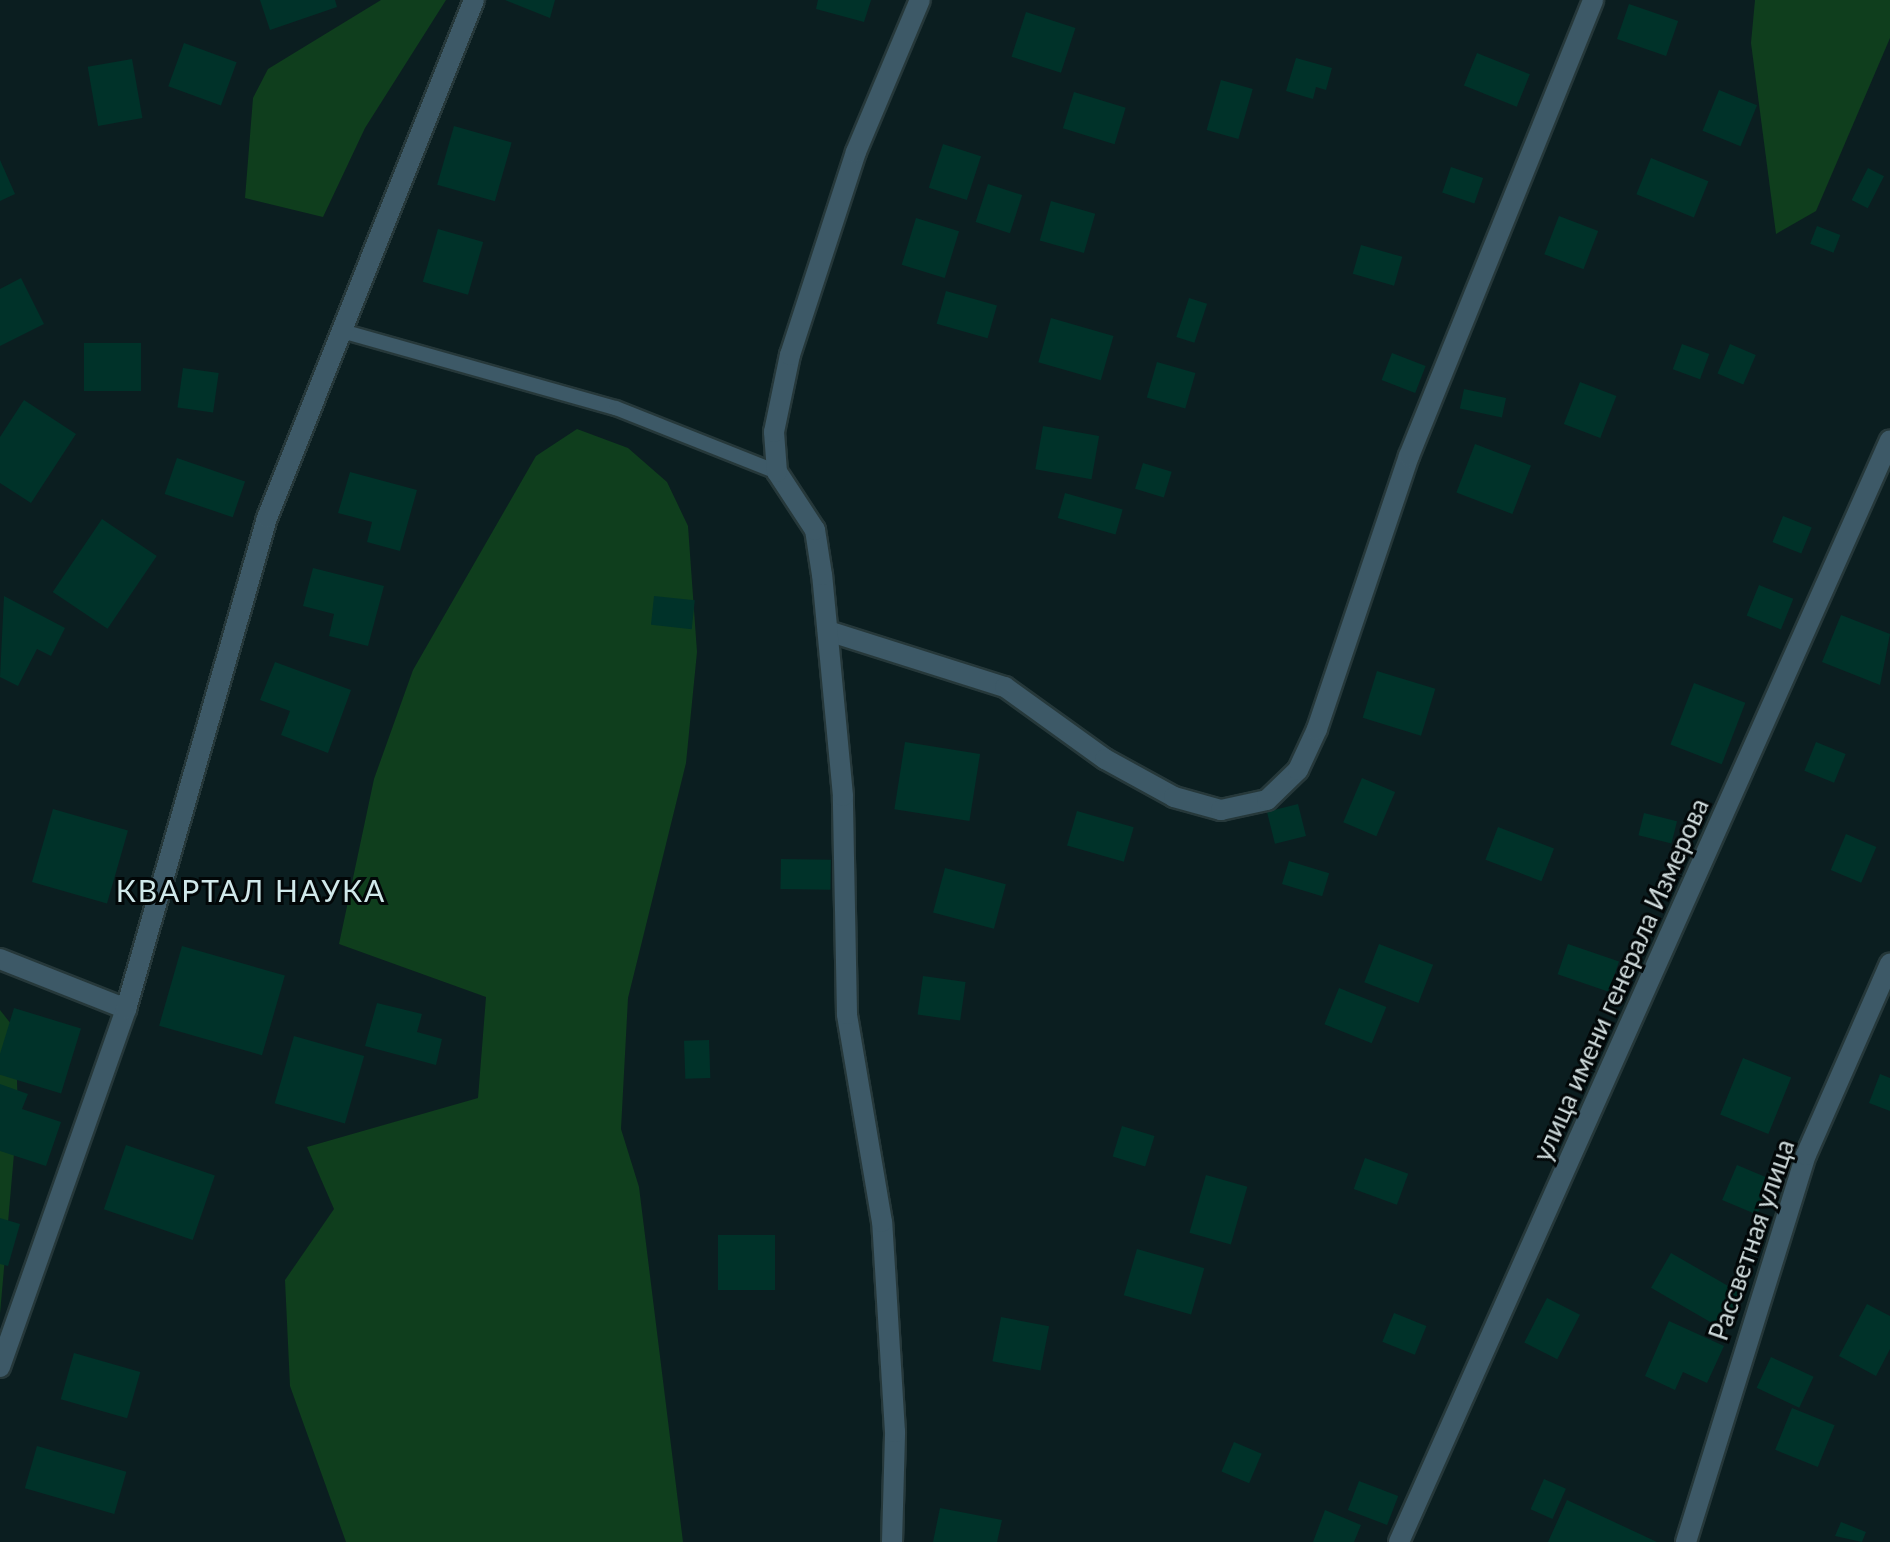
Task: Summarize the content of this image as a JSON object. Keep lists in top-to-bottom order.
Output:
{
  "streets": {
    "street": ["улица имени генерала Измерова", "Рассветная улица"]
  },
  "districts": ["КВАРТАЛ НАУКА"]
}
